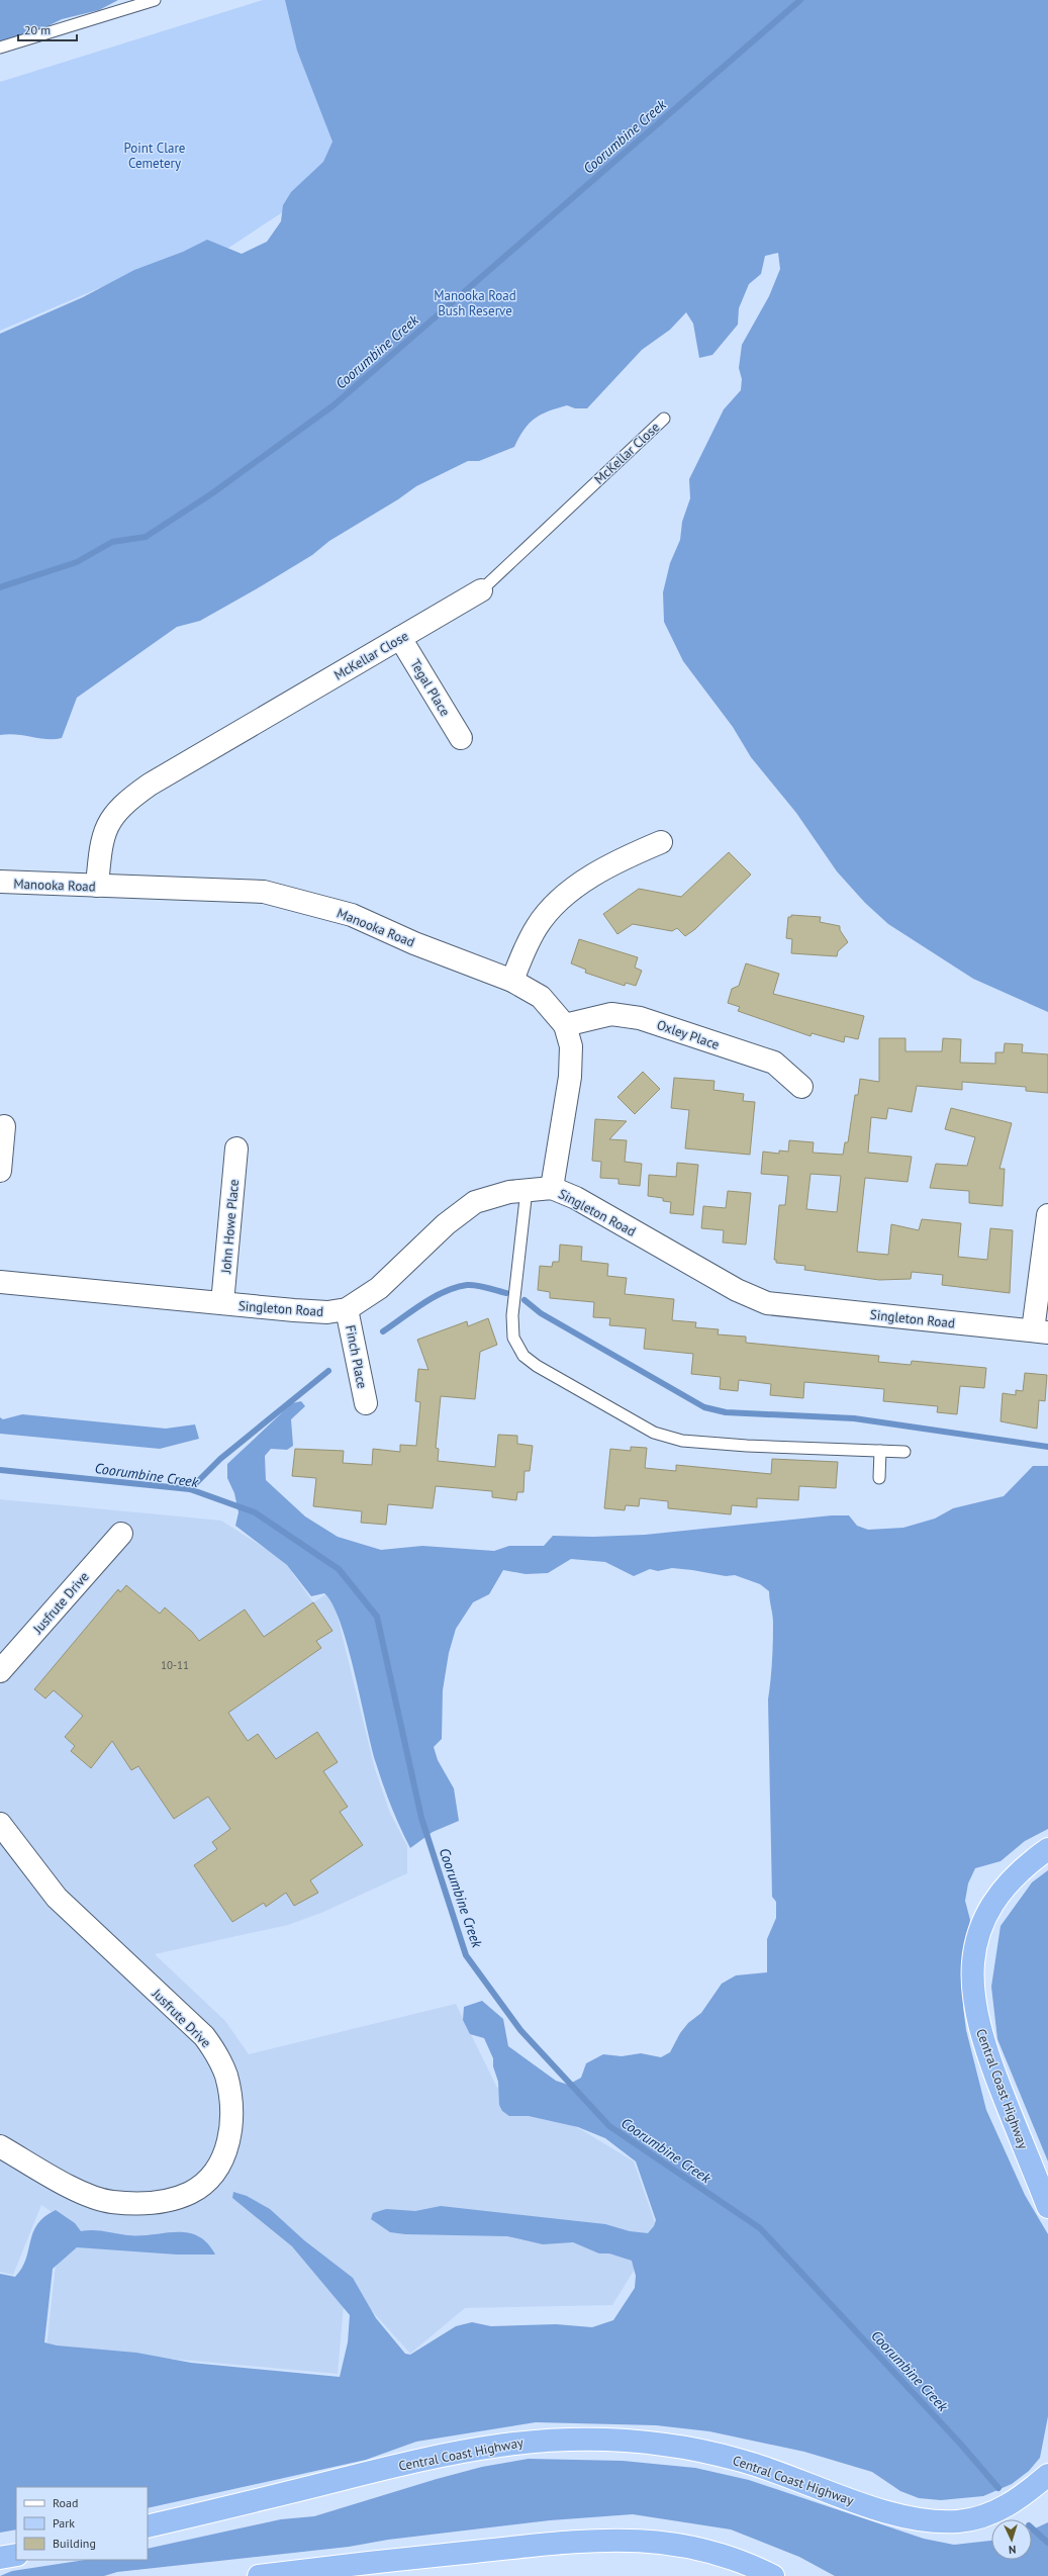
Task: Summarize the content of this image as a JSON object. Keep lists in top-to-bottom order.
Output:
{
  "streets": {
    "highway": ["Central Coast Highway"],
    "street": [
      "McKellar Close",
      "Tegal Place",
      "Manooka Road",
      "Oxley Place",
      "Singleton Road",
      "John Howe Place",
      "Finch Place",
      "Jusfrute Drive"
    ]
  },
  "crossings": [
    ["McKellar Close", "Tegal Place"],
    ["McKellar Close", "Manooka Road"],
    ["Manooka Road", "Oxley Place"],
    ["Manooka Road", "Singleton Road"],
    ["Singleton Road", "John Howe Place"],
    ["Singleton Road", "Finch Place"]
  ],
  "water": ["Coorumbine Creek"],
  "parks": ["Point Clare Cemetery", "Manooka Road Bush Reserve"],
  "house_numbers": ["10-11"],
  "legend": ["Road", "Park", "Building"],
  "scale_bar": "20 m",
  "north": "bottom"
}
